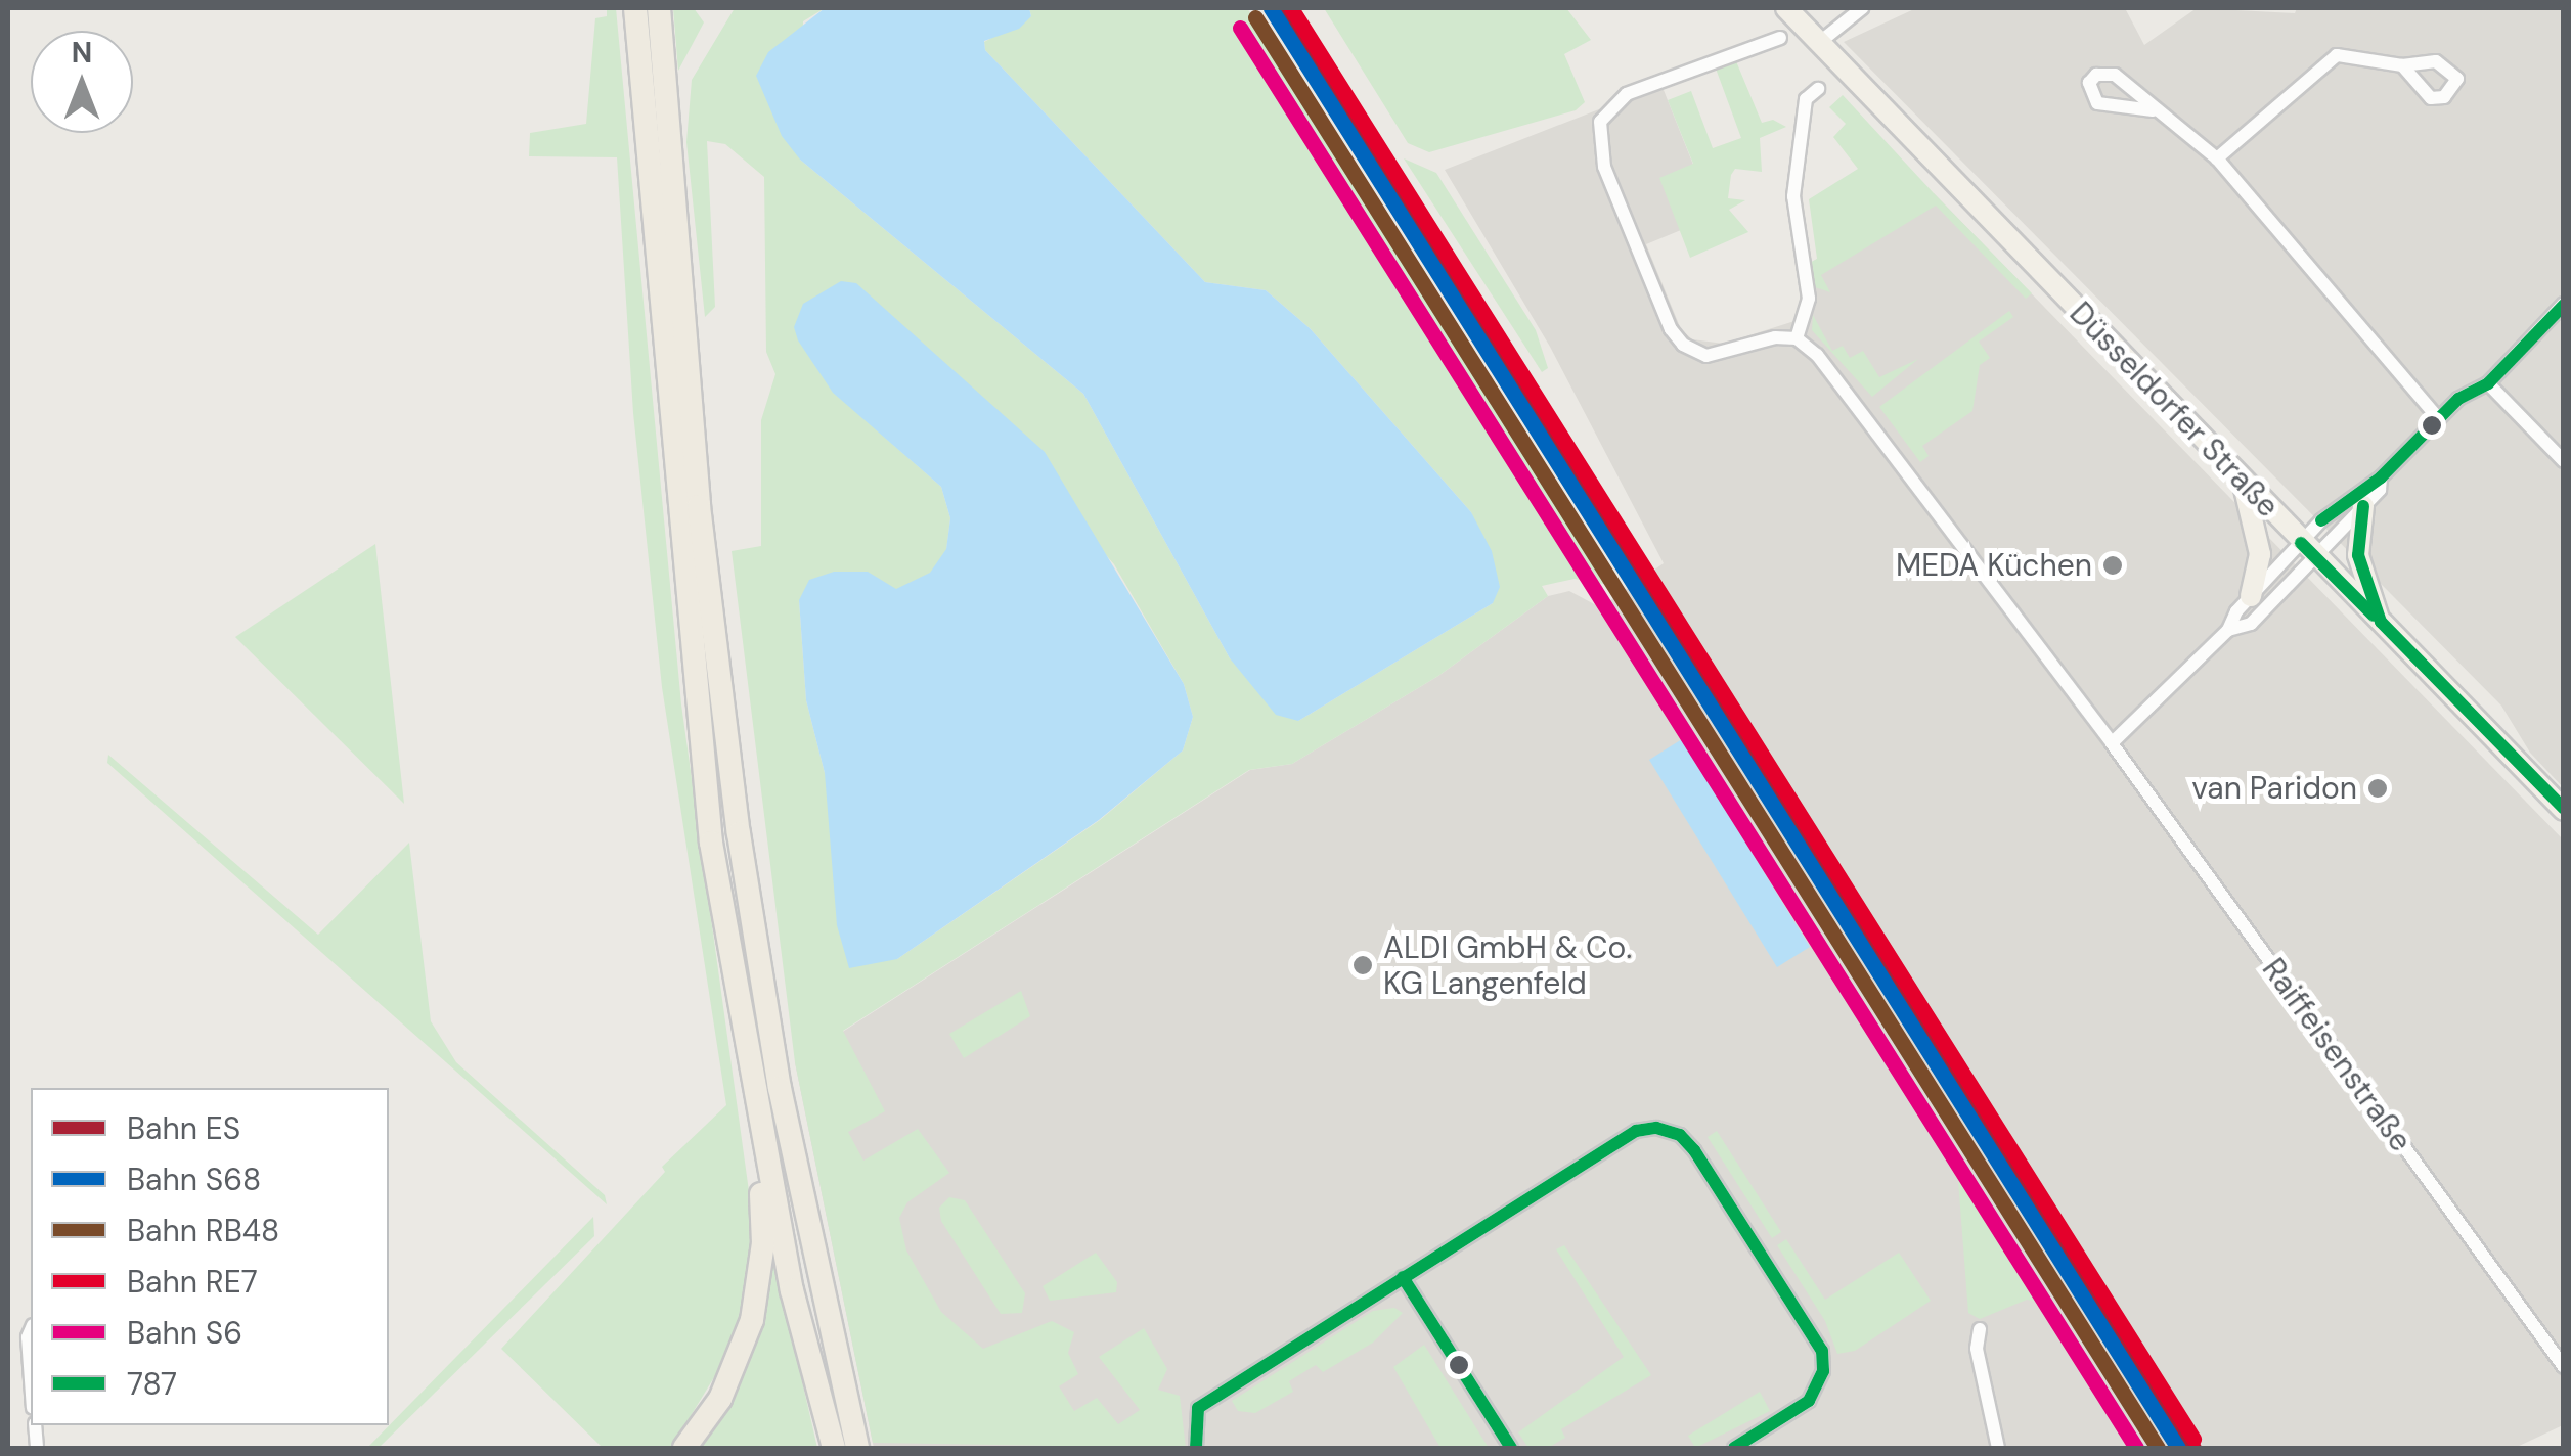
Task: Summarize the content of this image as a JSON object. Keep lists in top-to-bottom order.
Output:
{
  "streets": {
    "main road": ["Düsseldorfer Straße"],
    "street": ["Raiffeisenstraße"]
  },
  "places": ["MEDA Küchen", "van Paridon", "ALDI GmbH & Co. KG Langenfeld"],
  "lines": [
    "rail line ES",
    "rail line S68",
    "rail line RE7",
    "rail line RB48",
    "rail line S6",
    "transit line 787"
  ],
  "legend": [
    "Bahn ES",
    "Bahn S68",
    "Bahn RB48",
    "Bahn RE7",
    "Bahn S6",
    "787"
  ],
  "north": "top"
}
